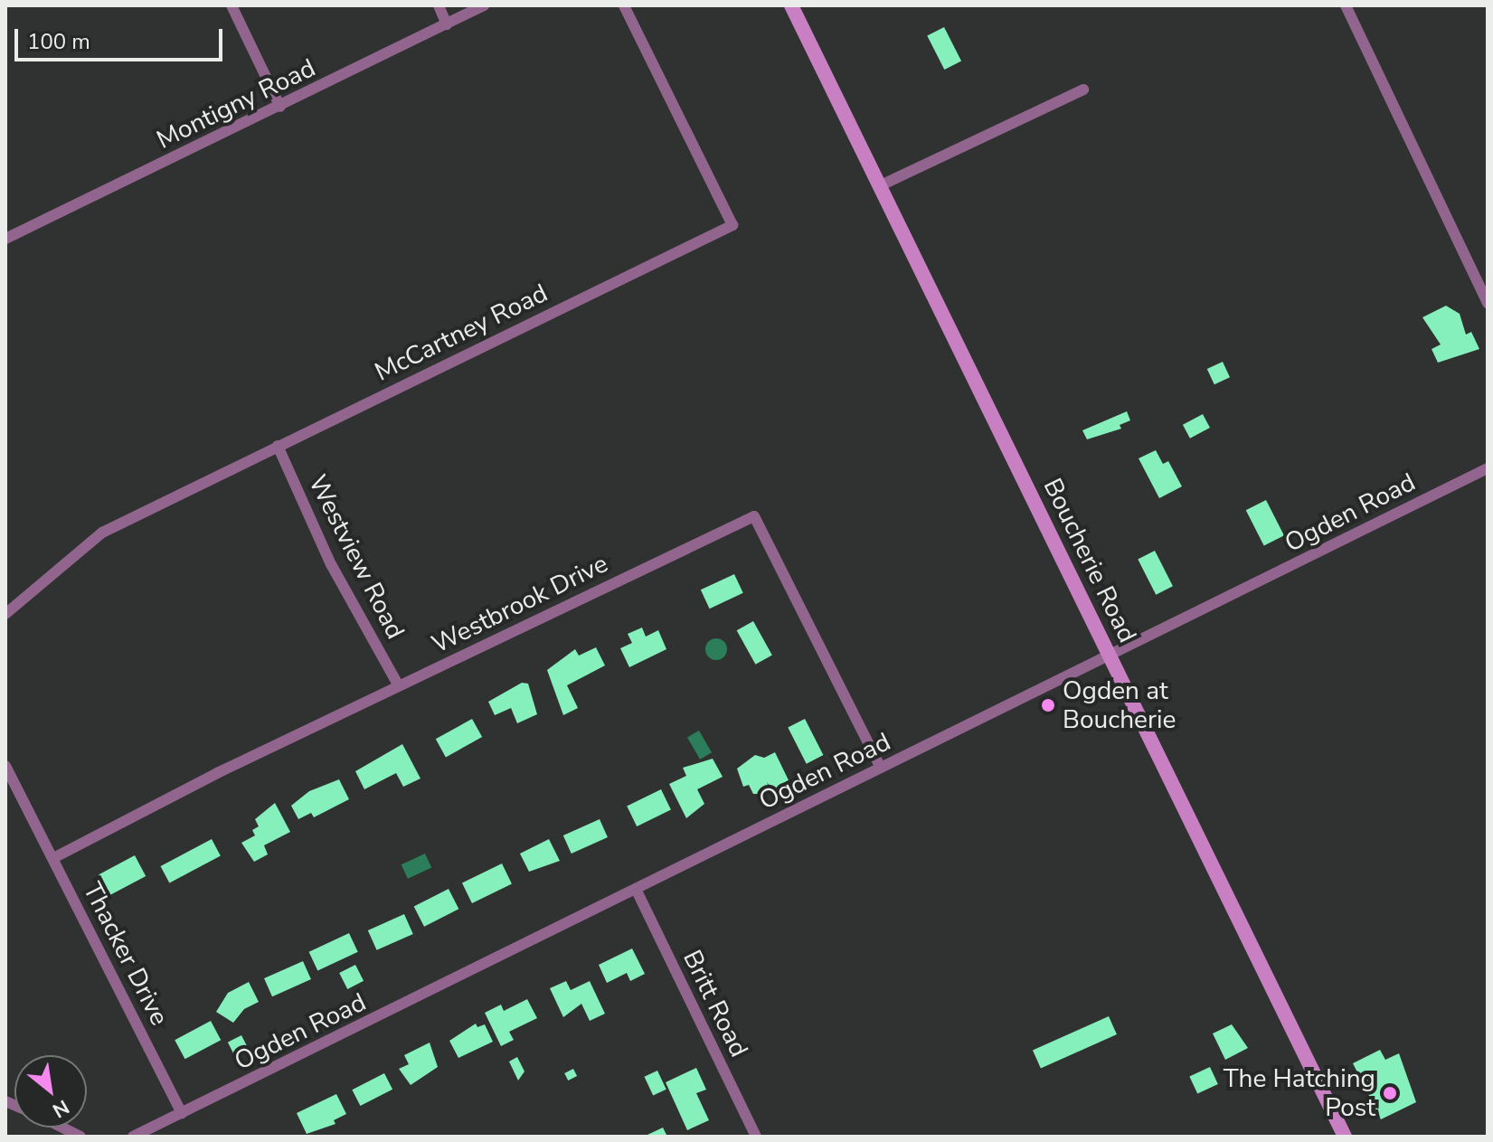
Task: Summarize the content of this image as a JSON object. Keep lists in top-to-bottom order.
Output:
{
  "streets": {
    "main road": ["Boucherie Road"],
    "street": [
      "Montigny Road",
      "McCartney Road",
      "Ogden Road",
      "Westview Road",
      "Westbrook Drive",
      "Thacker Drive",
      "Britt Road"
    ]
  },
  "crossings": [
    ["McCartney Road", "Westview Road"],
    ["Ogden Road", "Boucherie Road"],
    ["Ogden Road", "Westbrook Drive"],
    ["Ogden Road", "Thacker Drive"],
    ["Ogden Road", "Britt Road"],
    ["Westview Road", "Westbrook Drive"],
    ["Westbrook Drive", "Thacker Drive"]
  ],
  "places": ["Ogden at Boucherie", "The Hatching Post"],
  "scale_bar": "100 m",
  "north": "bottom right"
}
